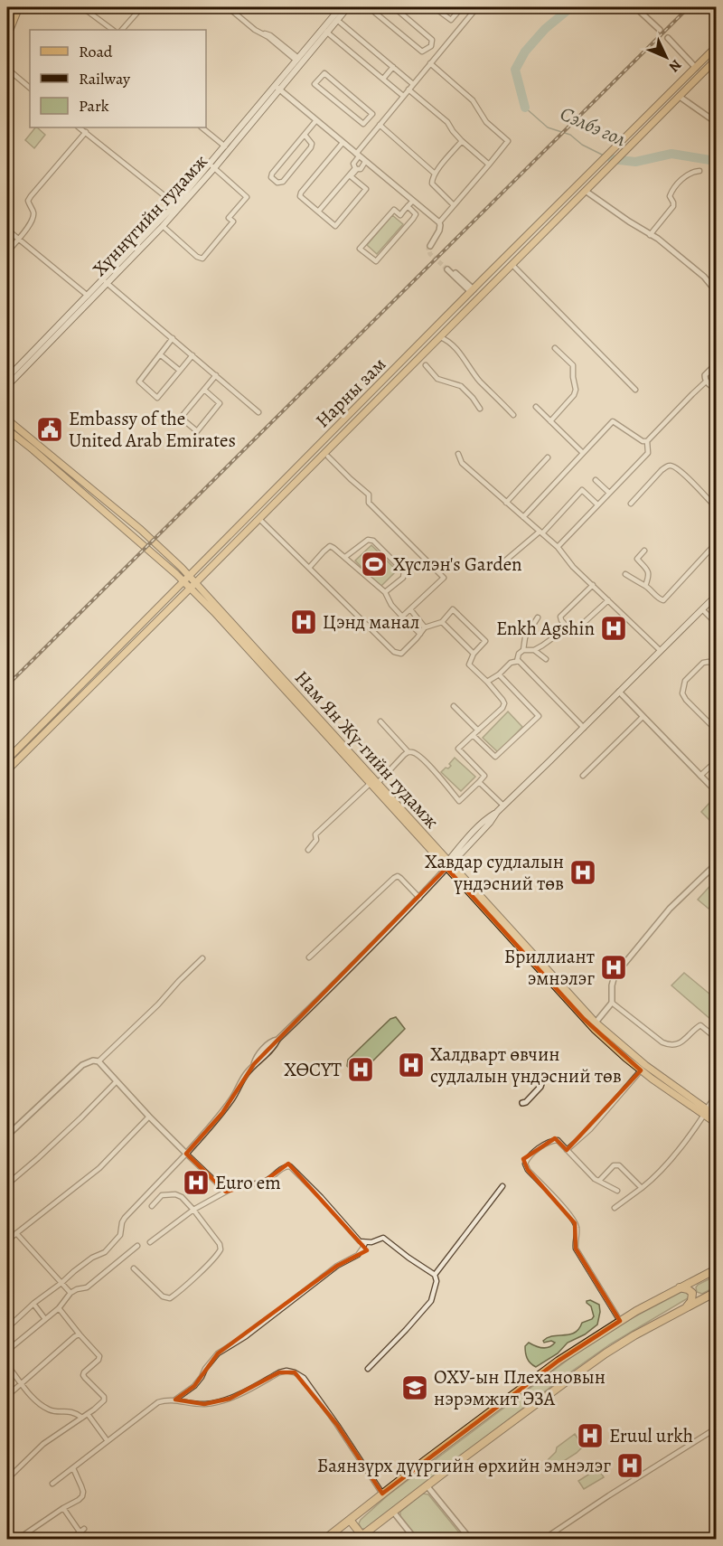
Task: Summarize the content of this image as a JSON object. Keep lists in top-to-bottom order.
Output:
{
  "streets": {
    "main road": ["Хүннүгийн гудамж", "Нарны зам", "Нам Ян Жү-гийн гудамж"]
  },
  "crossings": [
    ["Нарны зам", "Нам Ян Жү-гийн гудамж"]
  ],
  "water": ["Сэлбэ гол"],
  "places": {
    "public building": ["Embassy of the United Arab Emirates"],
    "sports": ["Хүслэн's Garden"],
    "hospital": [
      "Цэнд манал",
      "Enkh Agshin",
      "Хавдар судлалын үндэсний төв",
      "Бриллиант эмнэлэг",
      "Халдварт өвчин судлалын үндэсний төв",
      "ХӨСҮТ",
      "Euro em",
      "Eruul urkh",
      "Баянзүрх дүүргийн өрхийн эмнэлэг"
    ],
    "school or university": ["ОХУ-ын Плехановын нэрэмжит ЭЗА"]
  },
  "legend": ["Road", "Railway", "Park"],
  "north": "bottom right"
}
